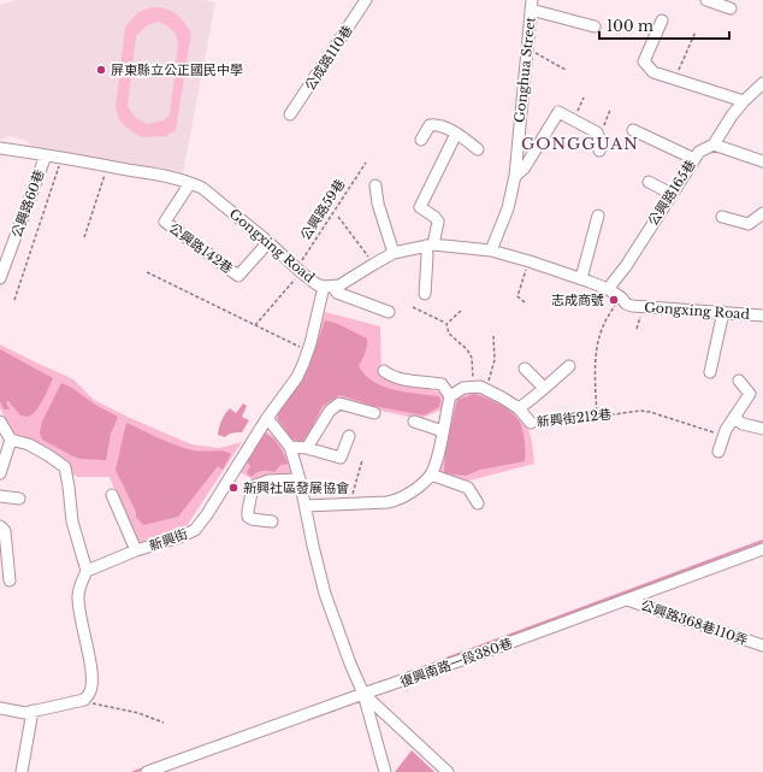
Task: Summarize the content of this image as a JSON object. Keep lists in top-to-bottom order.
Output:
{
  "streets": {
    "street": [
      "公成路110巷",
      "Gonghua Street",
      "公興路165巷",
      "公興路60巷",
      "Gongxing Road",
      "公興路142巷",
      "新興街212巷",
      "新興街",
      "公興路368巷110弄",
      "復興南路一段380巷"
    ],
    "path": ["公興路59巷"]
  },
  "crossings": [
    ["Gonghua Street", "Gongxing Road"],
    ["公興路165巷", "Gongxing Road"],
    ["公興路60巷", "Gongxing Road"],
    ["公興路59巷", "Gongxing Road"],
    ["Gongxing Road", "公興路142巷"],
    ["Gongxing Road", "新興街"],
    ["公興路368巷110弄", "復興南路一段380巷"]
  ],
  "districts": ["GONGGUAN"],
  "places": ["屏東縣立公正國民中學", "志成商號", "新興社區發展協會"],
  "scale_bar": "100 m"
}
